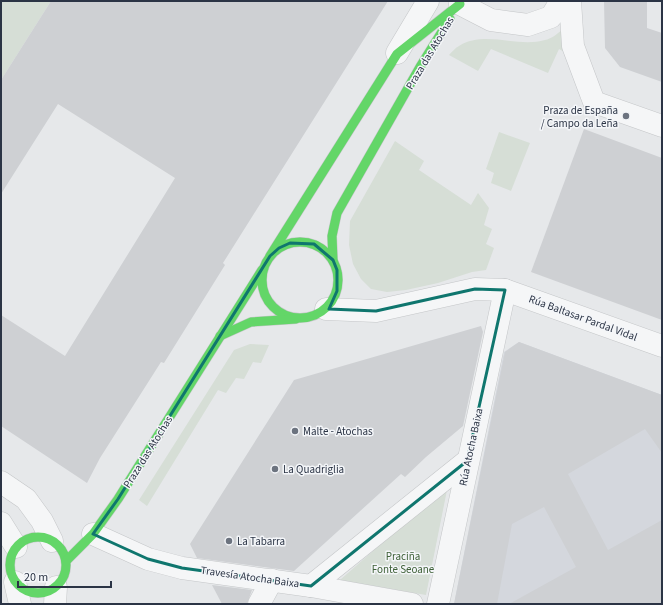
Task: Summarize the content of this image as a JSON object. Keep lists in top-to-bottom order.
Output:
{
  "streets": {
    "main road": ["Praza das Atochas"],
    "street": ["Rúa Baltasar Pardal Vidal", "Rúa Atocha Baixa", "Travesía Atocha Baixa"]
  },
  "crossings": [
    ["Praza das Atochas", "Travesía Atocha Baixa"],
    ["Rúa Baltasar Pardal Vidal", "Rúa Atocha Baixa"]
  ],
  "parks": ["Praciña Fonte Seoane"],
  "places": [
    "Praza de España / Campo da Leña",
    "Malte - Atochas",
    "La Quadriglia",
    "La Tabarra"
  ],
  "scale_bar": "20 m"
}
